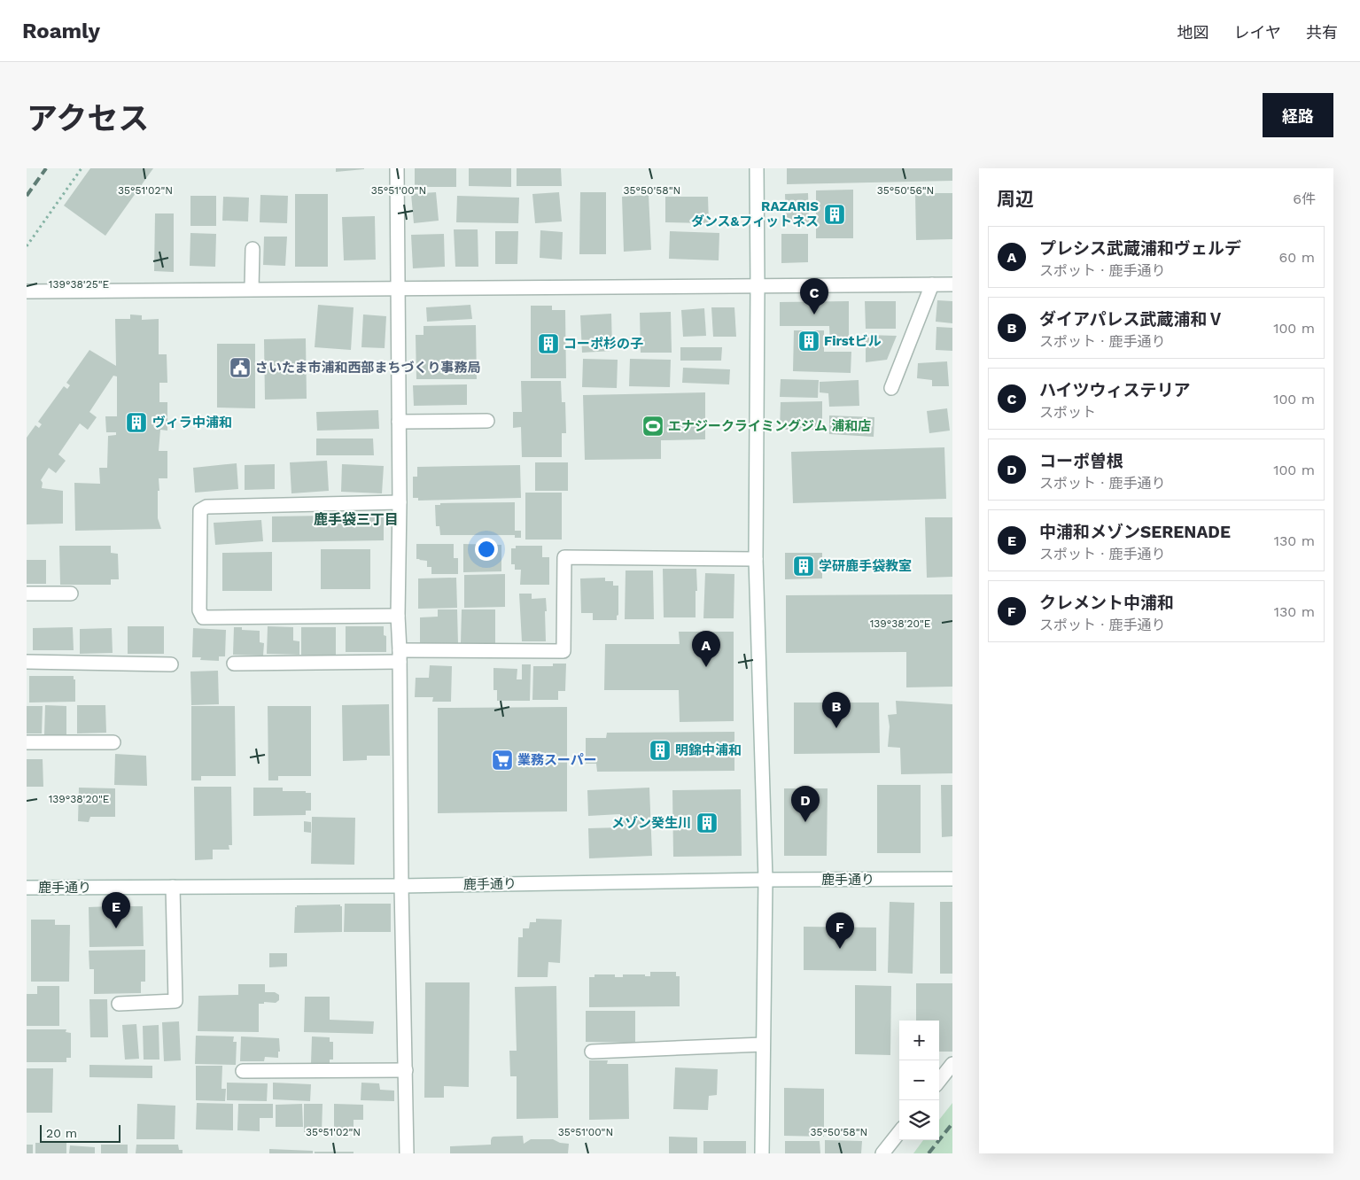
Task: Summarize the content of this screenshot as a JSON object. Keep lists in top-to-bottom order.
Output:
{
  "streets": {
    "street": ["鹿手通り"]
  },
  "districts": ["鹿手袋三丁目"],
  "places": {
    "building": [
      "RAZARIS ダンス&フィットネス",
      "Firstビル",
      "コーポ杉の子",
      "ヴィラ中浦和",
      "学研鹿手袋教室",
      "明錦中浦和",
      "メゾン癸生川"
    ],
    "public building": ["さいたま市浦和西部まちづくり事務局"],
    "sports": ["エナジークライミングジム 浦和店"],
    "supermarket": ["業務スーパー"]
  },
  "scale_bar": "20 m",
  "page": {
    "header": "Roamly",
    "nav": ["地図", "レイヤ", "共有"],
    "title": "アクセス",
    "buttons": "経路",
    "heading": ["周辺", "6件"],
    "list": [
      {
        "mark": "A",
        "name": "プレシス武蔵浦和ヴェルデ",
        "note": "スポット · 鹿手通り",
        "value": "60 m"
      },
      {
        "mark": "B",
        "name": "ダイアパレス武蔵浦和Ⅴ",
        "note": "スポット · 鹿手通り",
        "value": "100 m"
      },
      {
        "mark": "C",
        "name": "ハイツウィステリア",
        "note": "スポット",
        "value": "100 m"
      },
      {
        "mark": "D",
        "name": "コーポ曽根",
        "note": "スポット · 鹿手通り",
        "value": "100 m"
      },
      {
        "mark": "E",
        "name": "中浦和メゾンSERENADE",
        "note": "スポット · 鹿手通り",
        "value": "130 m"
      },
      {
        "mark": "F",
        "name": "クレメント中浦和",
        "note": "スポット · 鹿手通り",
        "value": "130 m"
      }
    ],
    "pins": [
      "C",
      "A",
      "B",
      "D",
      "E",
      "F"
    ],
    "map_buttons": ["+", "−"],
    "scale": "20 m"
  },
  "coordinates": [
    "35°51'02\"N",
    "35°51'00\"N",
    "35°50'58\"N",
    "35°50'56\"N",
    "139°38'25\"E",
    "139°38'20\"E"
  ]
}
